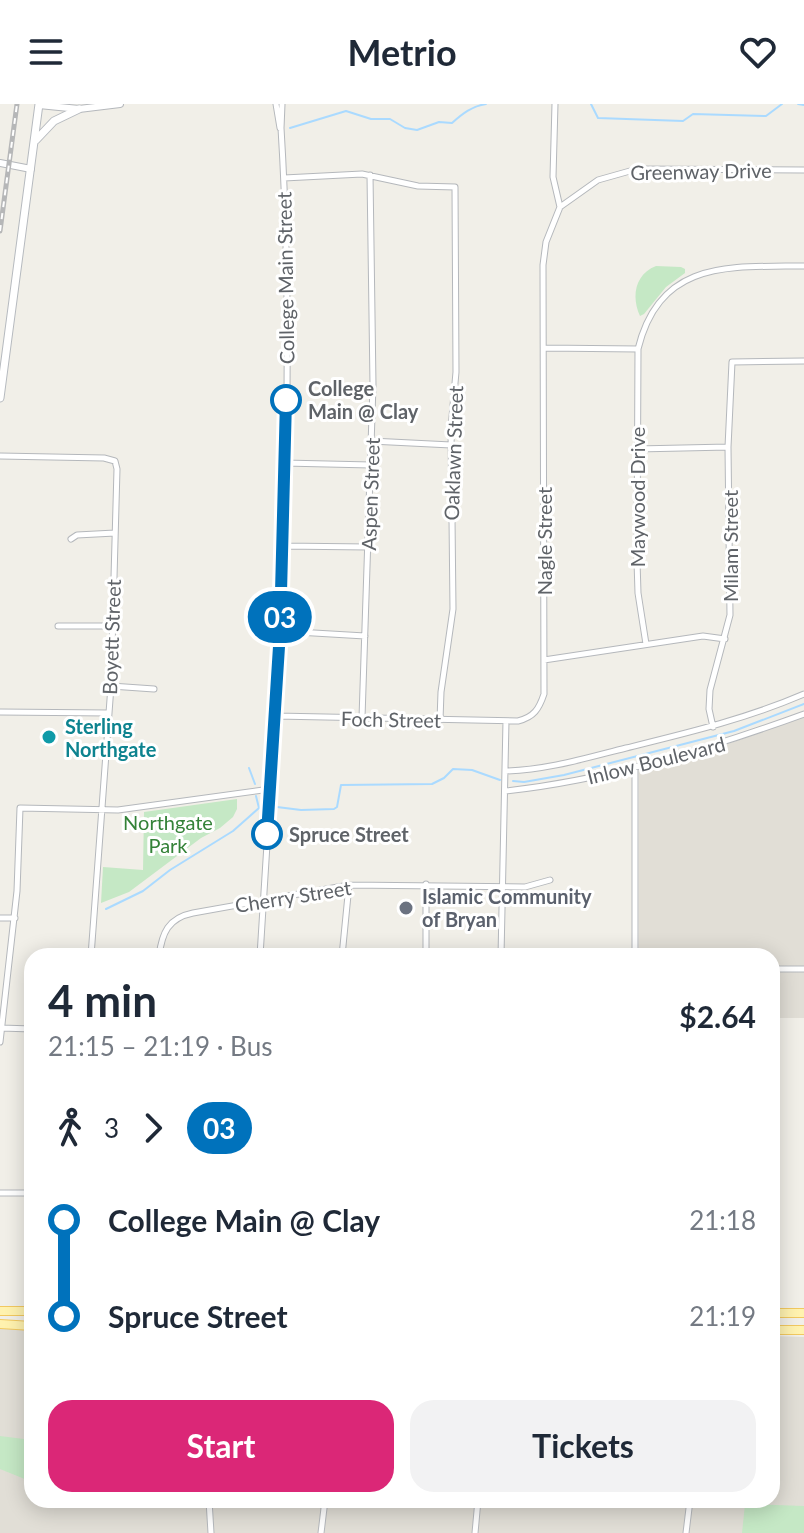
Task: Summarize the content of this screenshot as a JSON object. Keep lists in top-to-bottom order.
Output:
{
  "streets": {
    "street": [
      "Greenway Drive",
      "College Main Street",
      "Oaklawn Street",
      "Aspen Street",
      "Maywood Drive",
      "Nagle Street",
      "Milam Street",
      "Boyett Street",
      "Foch Street",
      "Inlow Boulevard",
      "Cherry Street"
    ]
  },
  "crossings": [
    ["Greenway Drive", "Nagle Street"],
    ["College Main Street", "Foch Street"],
    ["College Main Street", "Cherry Street"],
    ["Oaklawn Street", "Aspen Street"],
    ["Oaklawn Street", "Foch Street"],
    ["Aspen Street", "Foch Street"],
    ["Nagle Street", "Foch Street"],
    ["Milam Street", "Inlow Boulevard"]
  ],
  "parks": ["Northgate Park"],
  "places": [
    "College Main @ Clay",
    "Sterling Northgate",
    "Spruce Street",
    "Islamic Community of Bryan"
  ],
  "lines": ["bus line 03"],
  "page": {
    "header": "Metrio",
    "on_map": "03",
    "heading": ["4 min", "21:15 – 21:19 · Bus", "$2.64"],
    "legs": ["3", "03"],
    "list": [
      {
        "name": "College Main @ Clay",
        "value": "21:18"
      },
      {
        "name": "Spruce Street",
        "value": "21:19"
      }
    ],
    "buttons": ["Start", "Tickets"]
  }
}
